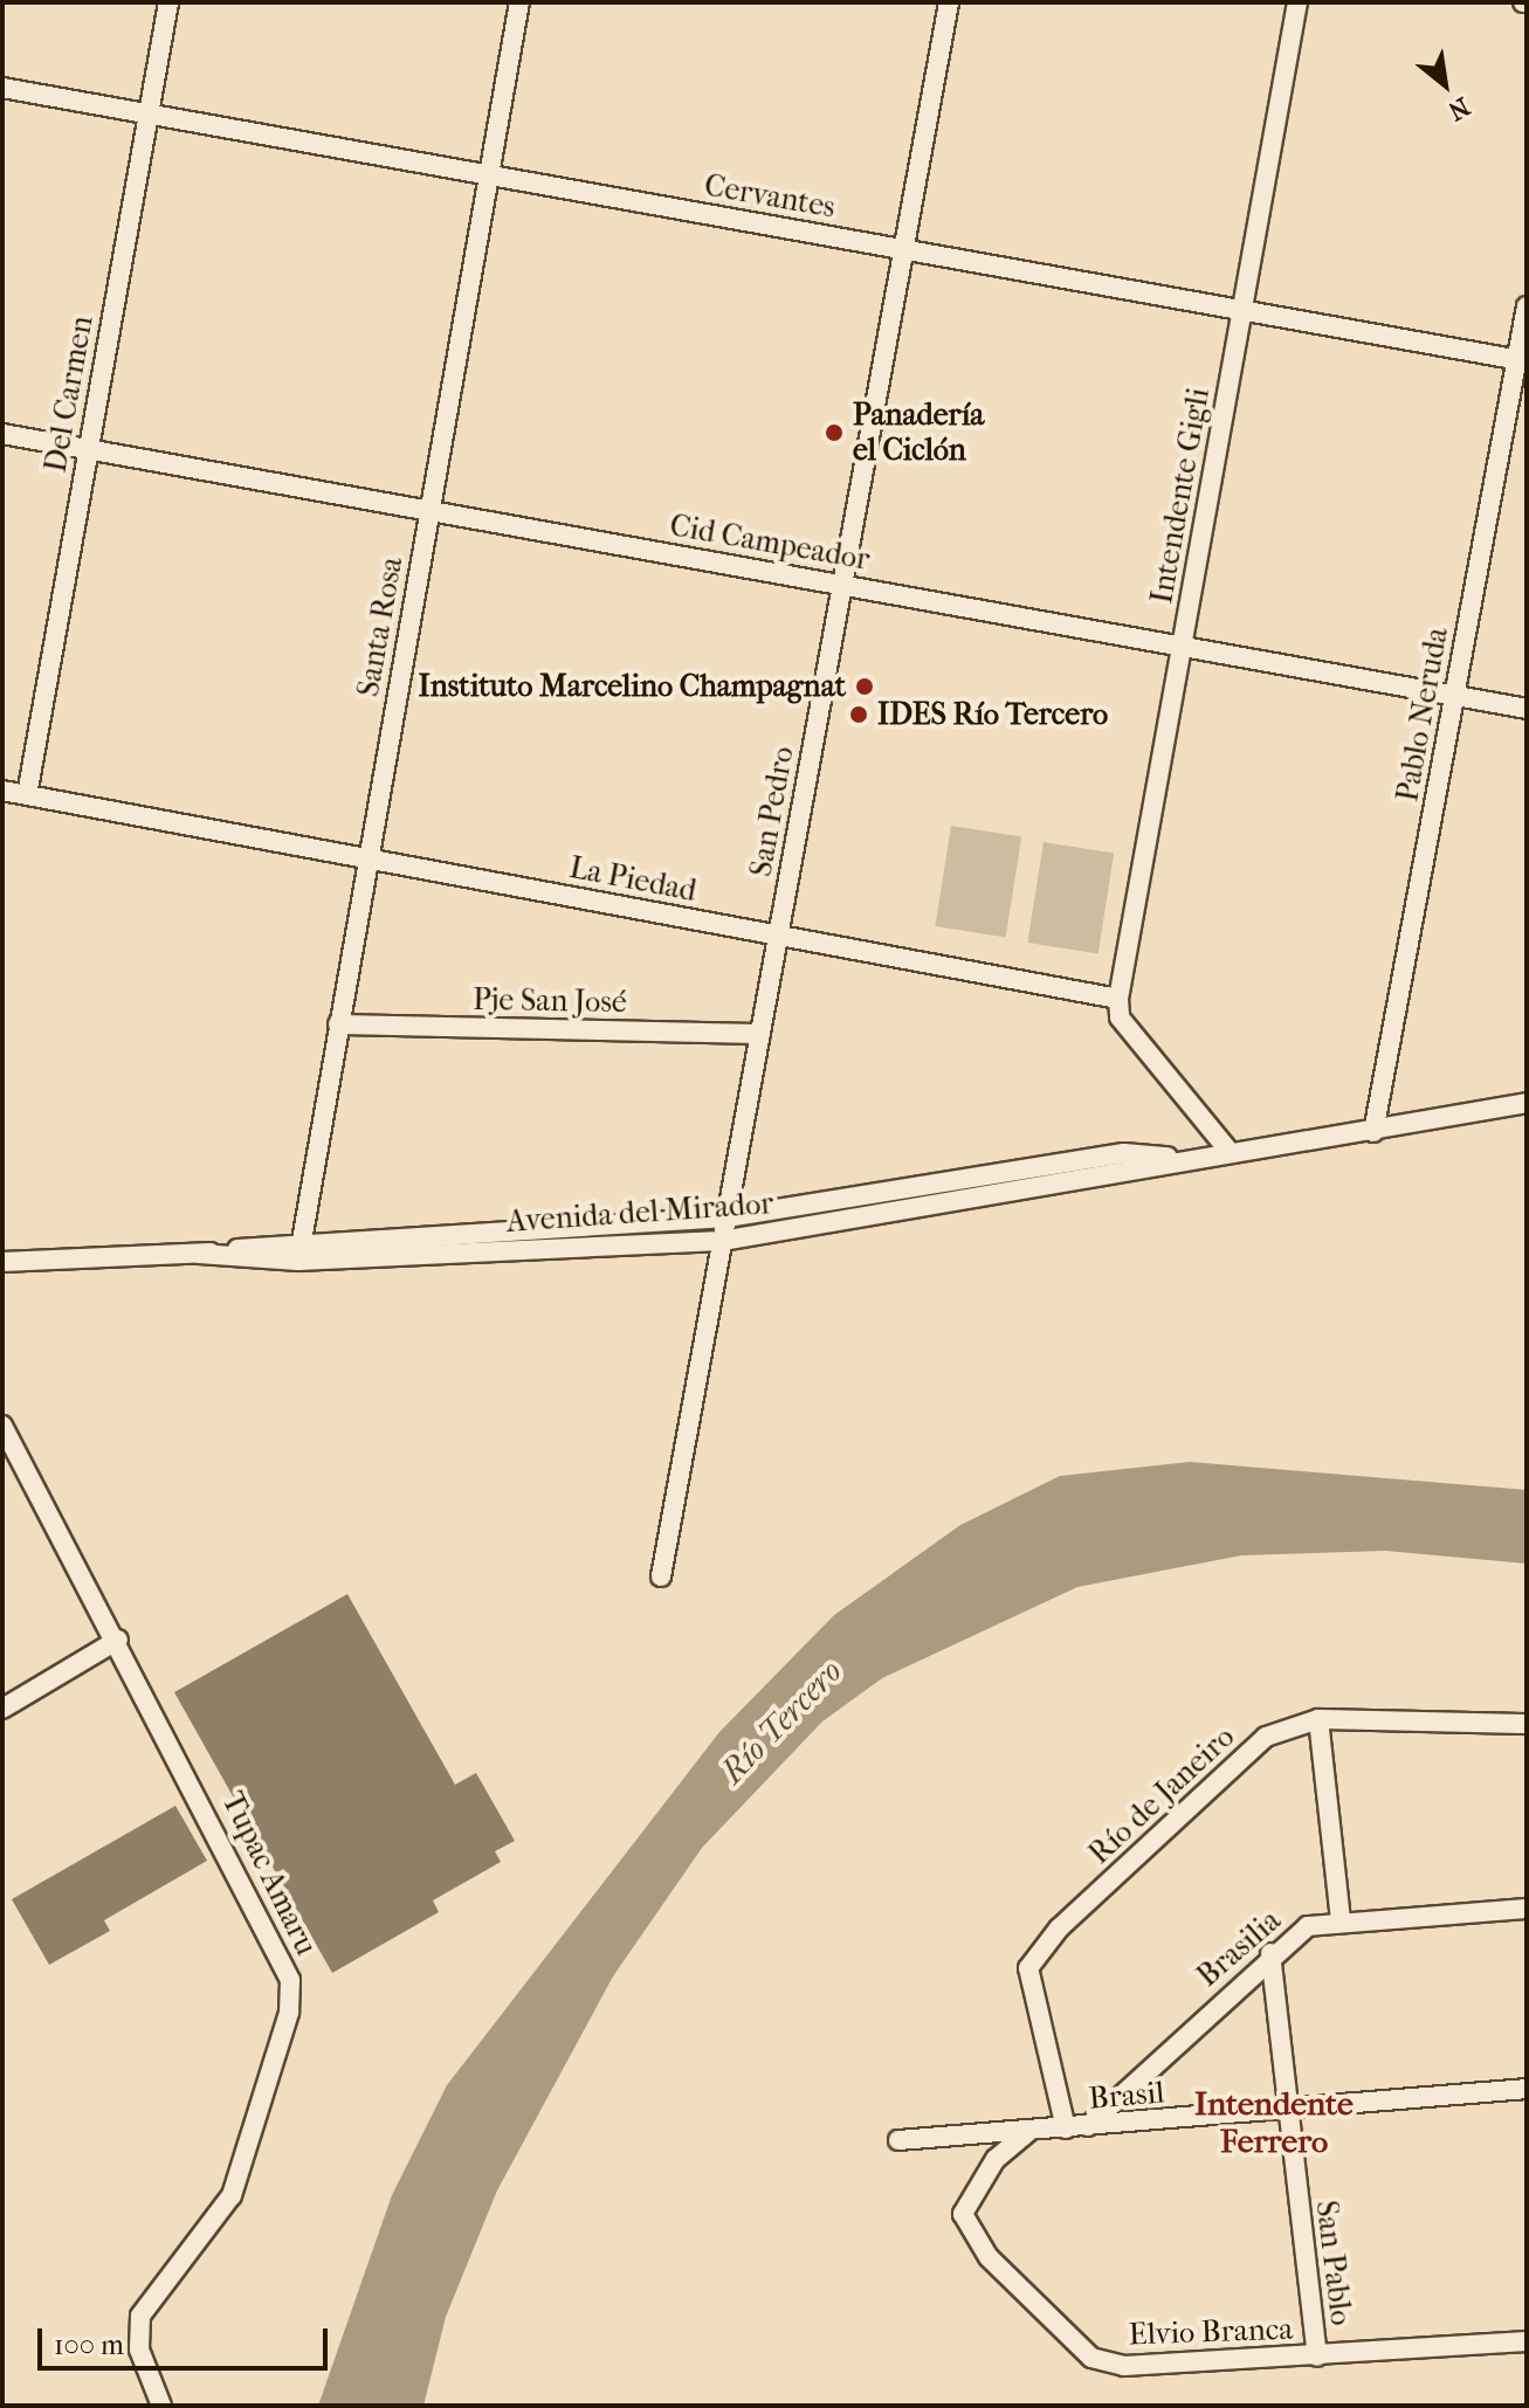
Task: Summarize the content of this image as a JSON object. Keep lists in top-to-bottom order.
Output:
{
  "streets": {
    "street": [
      "Cervantes",
      "Del Carmen",
      "Intendente Gigli",
      "Cid Campeador",
      "Santa Rosa",
      "Pablo Neruda",
      "San Pedro",
      "La Piedad",
      "Pje San José",
      "Avenida del Mirador",
      "Río de Janeiro",
      "Tupac Amaru",
      "Brasilia",
      "Brasil",
      "San Pablo",
      "Elvio Branca"
    ]
  },
  "crossings": [
    ["Cervantes", "Del Carmen"],
    ["Cervantes", "Intendente Gigli"],
    ["Cervantes", "Santa Rosa"],
    ["Cervantes", "Pablo Neruda"],
    ["Cervantes", "San Pedro"],
    ["Del Carmen", "Cid Campeador"],
    ["Del Carmen", "La Piedad"],
    ["Intendente Gigli", "Cid Campeador"],
    ["Intendente Gigli", "La Piedad"],
    ["Cid Campeador", "Santa Rosa"],
    ["Cid Campeador", "Pablo Neruda"],
    ["Cid Campeador", "San Pedro"],
    ["Santa Rosa", "La Piedad"],
    ["Santa Rosa", "Pje San José"],
    ["Santa Rosa", "Avenida del Mirador"],
    ["Pablo Neruda", "Avenida del Mirador"],
    ["San Pedro", "La Piedad"],
    ["San Pedro", "Pje San José"],
    ["San Pedro", "Avenida del Mirador"],
    ["Río de Janeiro", "Brasil"],
    ["Brasilia", "Brasil"],
    ["Brasilia", "San Pablo"],
    ["Brasil", "San Pablo"],
    ["Brasil", "Elvio Branca"],
    ["San Pablo", "Elvio Branca"]
  ],
  "districts": ["Intendente Ferrero"],
  "water": ["Río Tercero"],
  "places": ["Panadería el Ciclón", "Instituto Marcelino Champagnat", "IDES Río Tercero"],
  "scale_bar": "100 m",
  "north": "bottom right"
}
